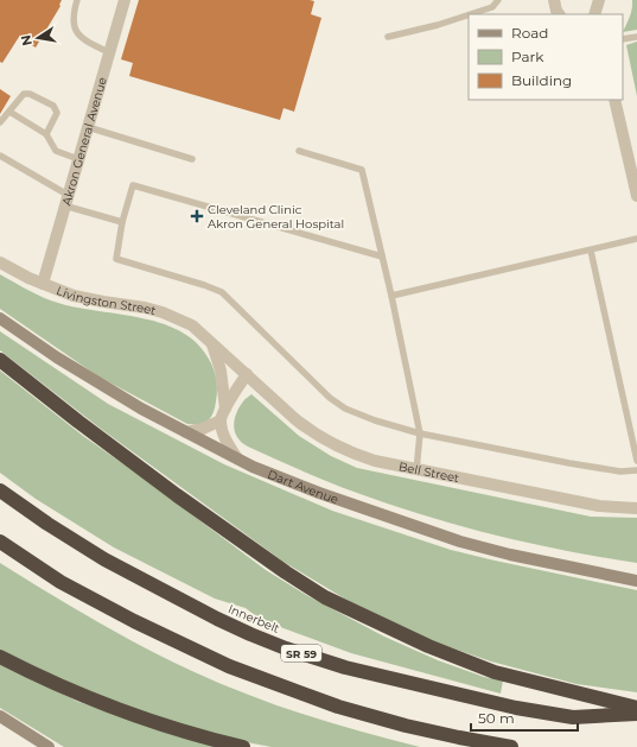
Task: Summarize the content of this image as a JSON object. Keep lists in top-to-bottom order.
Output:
{
  "streets": {
    "highway": ["Innerbelt", "SR 59"],
    "main road": ["Dart Avenue"],
    "street": ["Akron General Avenue", "Livingston Street", "Bell Street"]
  },
  "crossings": [
    ["Akron General Avenue", "Livingston Street"],
    ["Livingston Street", "Bell Street"]
  ],
  "places": {
    "health": ["Cleveland Clinic Akron General Hospital"]
  },
  "legend": ["Road", "Park", "Building"],
  "scale_bar": "50 m",
  "north": "left"
}
